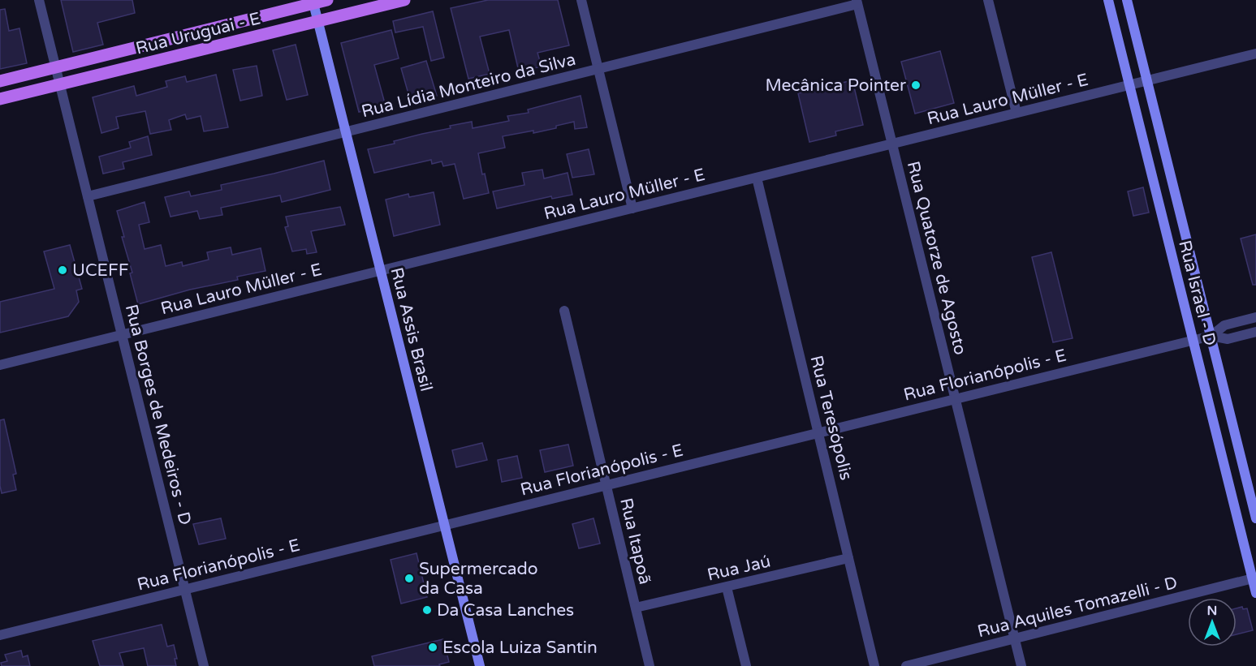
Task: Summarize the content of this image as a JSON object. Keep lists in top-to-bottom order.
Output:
{
  "streets": {
    "main road": ["Rua Uruguai - E"],
    "street": [
      "Rua Lídia Monteiro da Silva",
      "Rua Lauro Müller - E",
      "Rua Quatorze de Agosto",
      "Rua Israel - D",
      "Rua Assis Brasil",
      "Rua Florianópolis - E",
      "Rua Borges de Medeiros - D",
      "Rua Teresópolis",
      "Rua Itapoã",
      "Rua Jaú",
      "Rua Aquiles Tomazelli - D"
    ]
  },
  "crossings": [
    ["Rua Uruguai - E", "Rua Assis Brasil"],
    ["Rua Uruguai - E", "Rua Borges de Medeiros - D"],
    ["Rua Lídia Monteiro da Silva", "Rua Quatorze de Agosto"],
    ["Rua Lídia Monteiro da Silva", "Rua Assis Brasil"],
    ["Rua Lídia Monteiro da Silva", "Rua Borges de Medeiros - D"],
    ["Rua Lauro Müller - E", "Rua Quatorze de Agosto"],
    ["Rua Lauro Müller - E", "Rua Israel - D"],
    ["Rua Lauro Müller - E", "Rua Assis Brasil"],
    ["Rua Lauro Müller - E", "Rua Borges de Medeiros - D"],
    ["Rua Lauro Müller - E", "Rua Teresópolis"],
    ["Rua Quatorze de Agosto", "Rua Florianópolis - E"],
    ["Rua Quatorze de Agosto", "Rua Aquiles Tomazelli - D"],
    ["Rua Israel - D", "Rua Florianópolis - E"],
    ["Rua Israel - D", "Rua Aquiles Tomazelli - D"],
    ["Rua Assis Brasil", "Rua Florianópolis - E"],
    ["Rua Florianópolis - E", "Rua Borges de Medeiros - D"],
    ["Rua Florianópolis - E", "Rua Teresópolis"],
    ["Rua Florianópolis - E", "Rua Itapoã"],
    ["Rua Teresópolis", "Rua Jaú"],
    ["Rua Itapoã", "Rua Jaú"]
  ],
  "places": [
    "Mecânica Pointer",
    "UCEFF",
    "Supermercado da Casa",
    "Da Casa Lanches",
    "Escola Luiza Santin"
  ],
  "north": "top"
}
